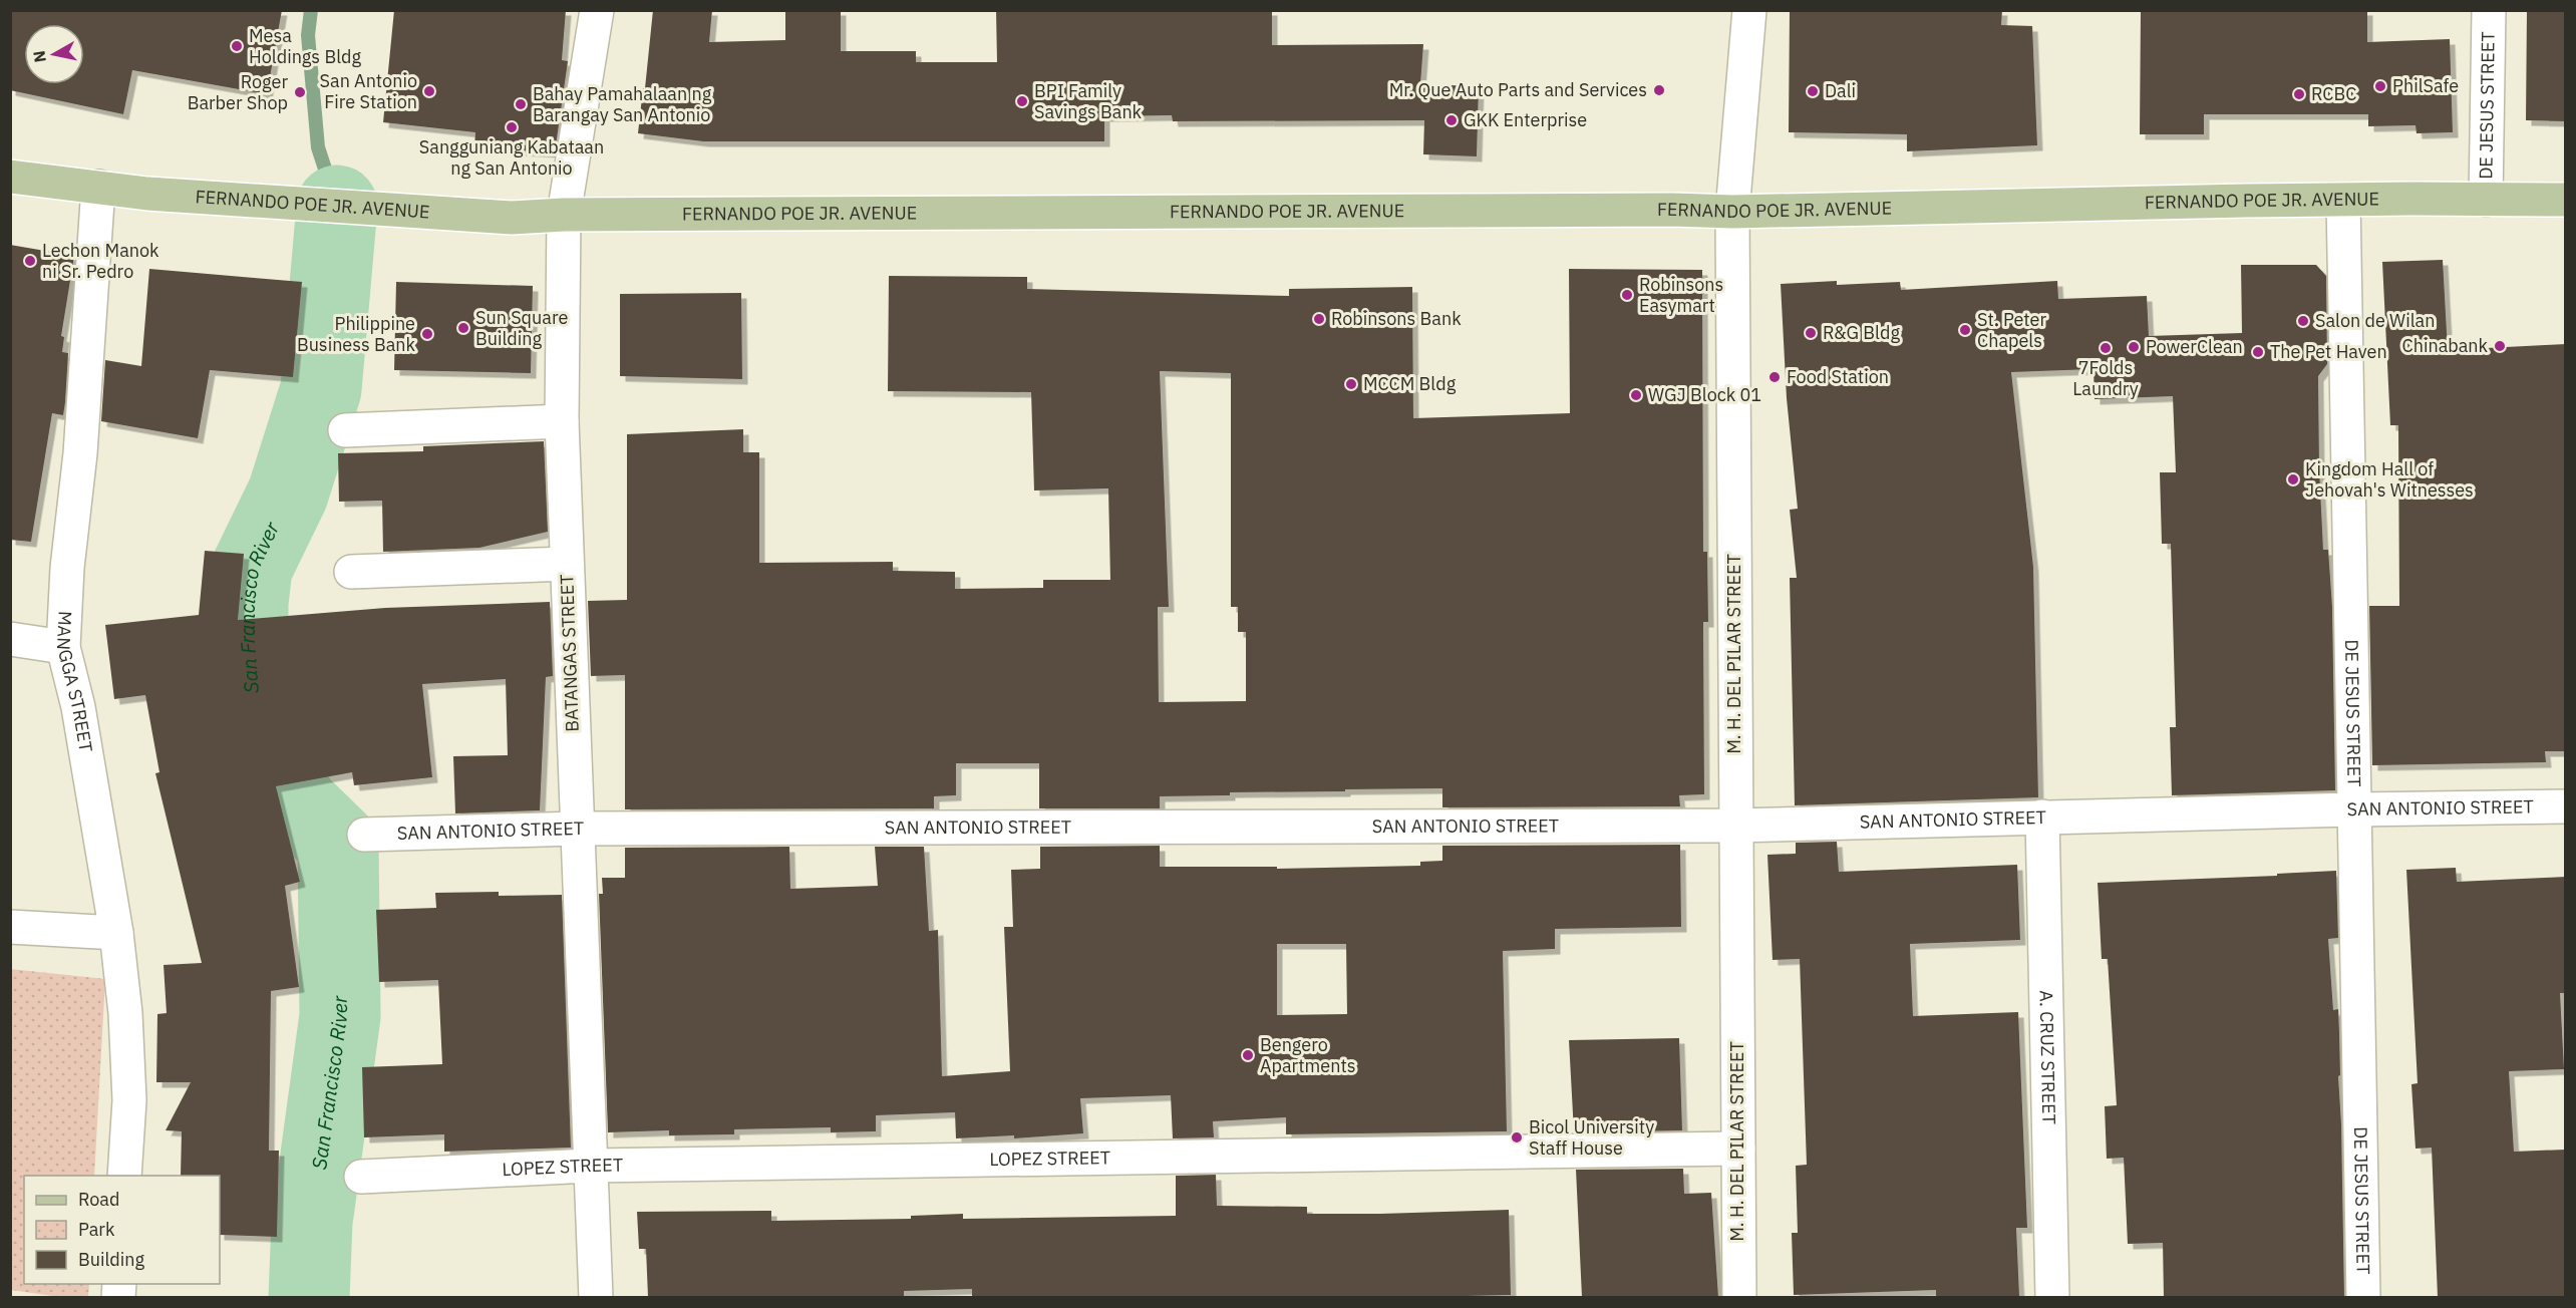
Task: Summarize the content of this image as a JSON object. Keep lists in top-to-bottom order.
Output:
{
  "streets": {
    "main road": ["FERNANDO POE JR. AVENUE"],
    "street": [
      "DE JESUS STREET",
      "BATANGAS STREET",
      "M. H. DEL PILAR STREET",
      "MANGGA STREET",
      "SAN ANTONIO STREET",
      "A. CRUZ STREET",
      "LOPEZ STREET"
    ]
  },
  "crossings": [
    ["DE JESUS STREET", "FERNANDO POE JR. AVENUE"],
    ["DE JESUS STREET", "SAN ANTONIO STREET"],
    ["FERNANDO POE JR. AVENUE", "BATANGAS STREET"],
    ["FERNANDO POE JR. AVENUE", "M. H. DEL PILAR STREET"],
    ["FERNANDO POE JR. AVENUE", "MANGGA STREET"],
    ["BATANGAS STREET", "SAN ANTONIO STREET"],
    ["BATANGAS STREET", "LOPEZ STREET"],
    ["M. H. DEL PILAR STREET", "SAN ANTONIO STREET"],
    ["M. H. DEL PILAR STREET", "LOPEZ STREET"],
    ["SAN ANTONIO STREET", "A. CRUZ STREET"]
  ],
  "water": ["San Francisco River"],
  "places": [
    "Mesa Holdings Bldg",
    "PhilSafe",
    "Mr. Que Auto Parts and Services",
    "San Antonio Fire Station",
    "Dali",
    "Roger Barber Shop",
    "RCBC",
    "BPI Family Savings Bank",
    "Bahay Pamahalaan ng Barangay San Antonio",
    "GKK Enterprise",
    "Sangguniang Kabataan ng San Antonio",
    "Lechon Manok ni Sr. Pedro",
    "Robinsons Easymart",
    "Robinsons Bank",
    "Salon de Wilan",
    "Sun Square Building",
    "St. Peter Chapels",
    "R&G Bldg",
    "Philippine Business Bank",
    "Chinabank",
    "PowerClean",
    "7Folds Laundry",
    "The Pet Haven",
    "Food Station",
    "MCCM Bldg",
    "WGJ Block 01",
    "Kingdom Hall of Jehovah's Witnesses",
    "Bengero Apartments",
    "Bicol University Staff House"
  ],
  "legend": ["Road", "Park", "Building"],
  "north": "left"
}
